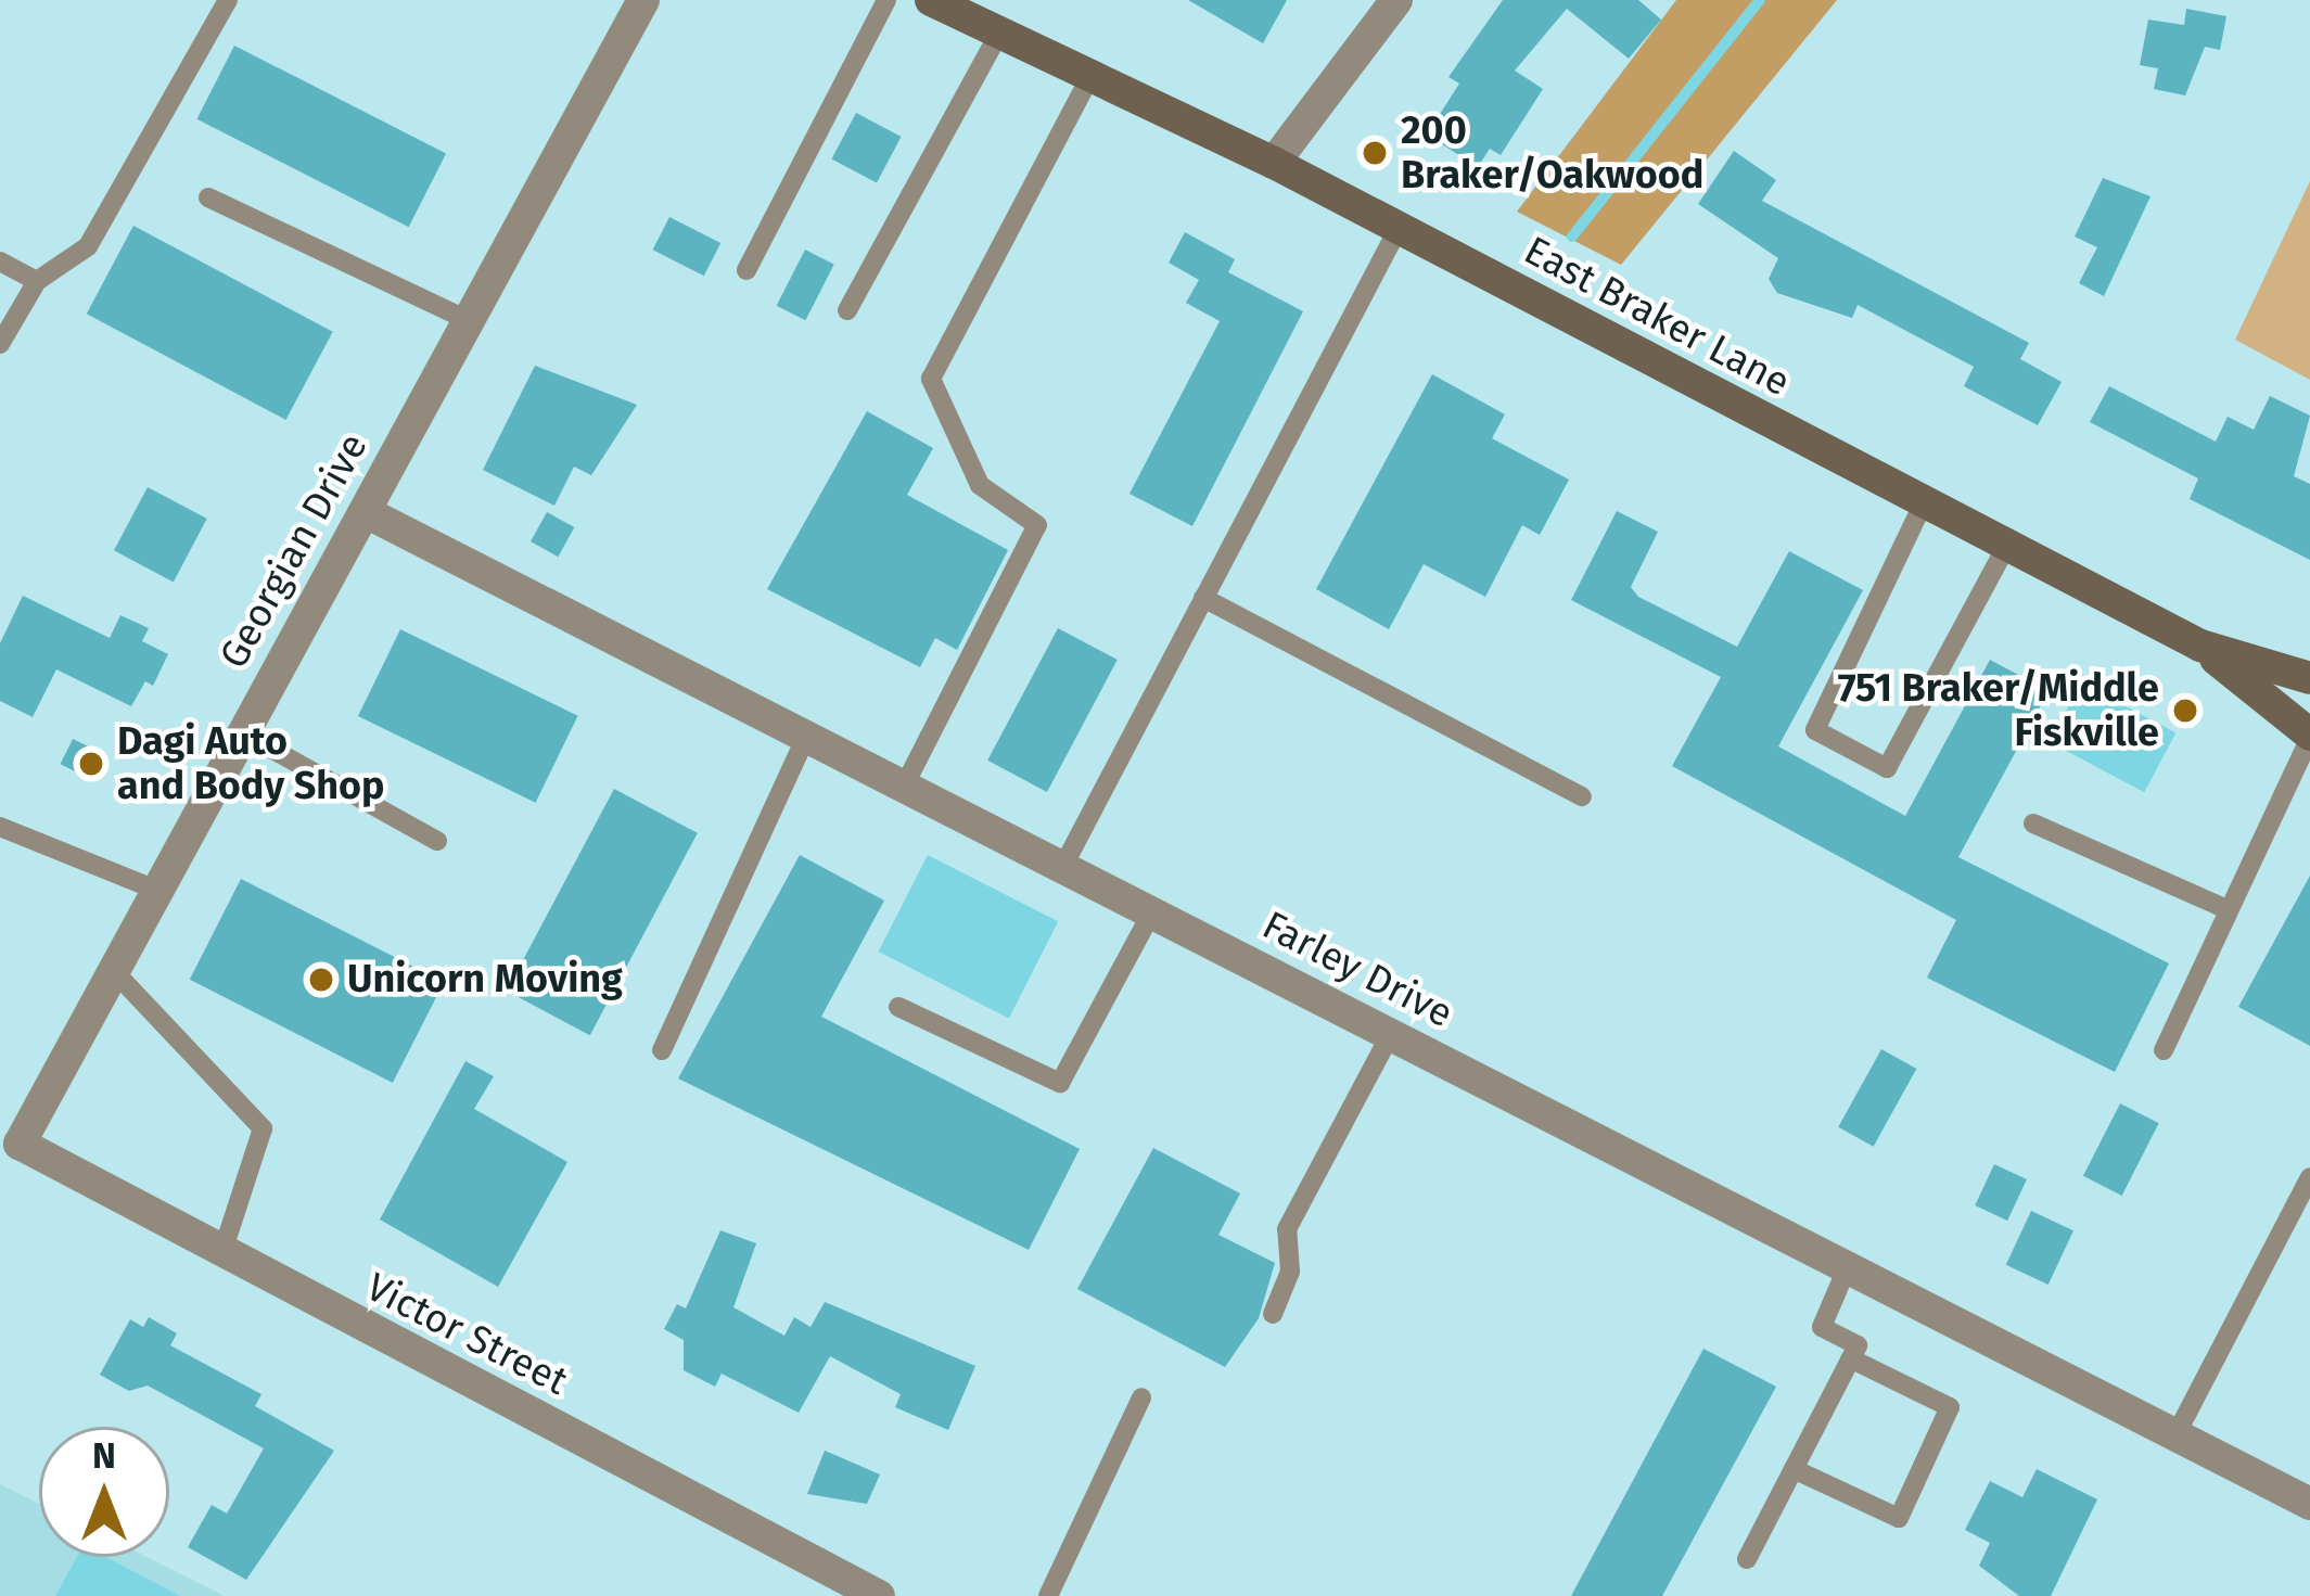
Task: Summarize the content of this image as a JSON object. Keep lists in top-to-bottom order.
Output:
{
  "streets": {
    "main road": ["East Braker Lane"],
    "street": ["Georgian Drive", "Farley Drive", "Victor Street"]
  },
  "crossings": [
    ["Georgian Drive", "Farley Drive"],
    ["Georgian Drive", "Victor Street"]
  ],
  "places": [
    "200 Braker/Oakwood",
    "751 Braker/Middle Fiskville",
    "Dagi Auto and Body Shop",
    "Unicorn Moving"
  ],
  "north": "top"
}
